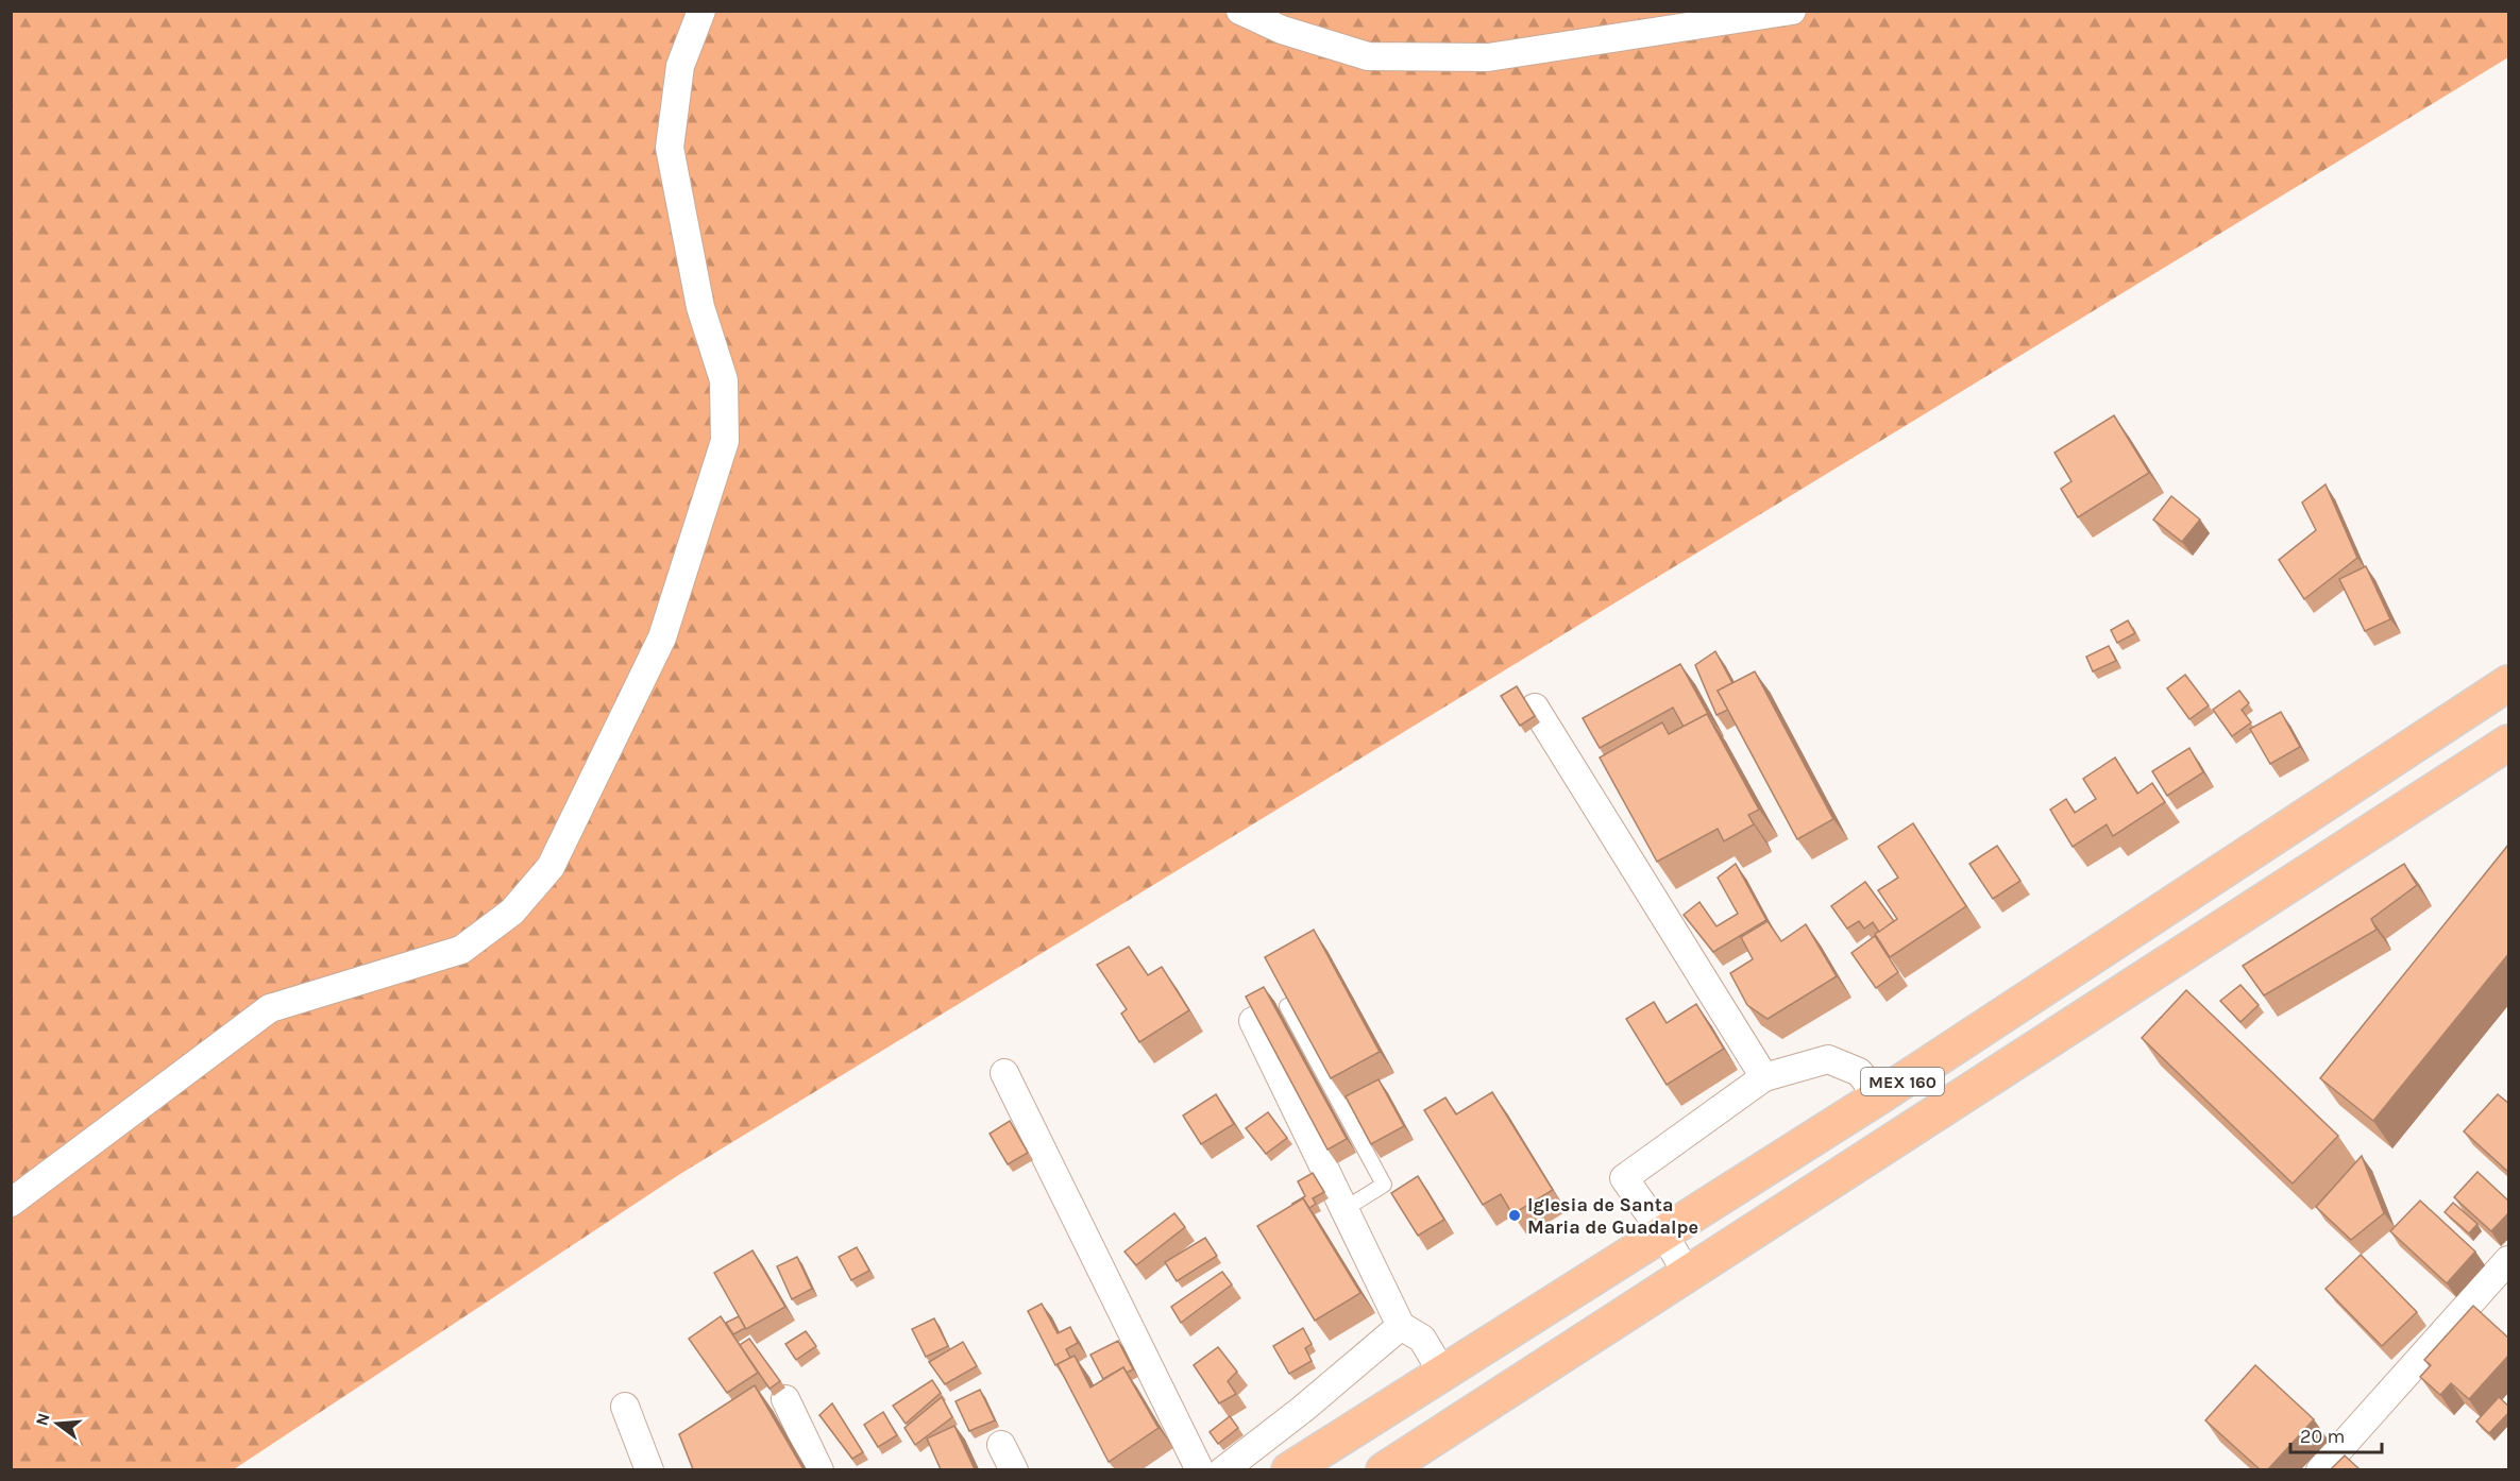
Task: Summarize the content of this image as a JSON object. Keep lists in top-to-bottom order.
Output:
{
  "streets": {
    "main road": ["MEX 160"]
  },
  "places": ["Iglesia de Santa Maria de Guadalpe"],
  "scale_bar": "20 m",
  "north": "left"
}
